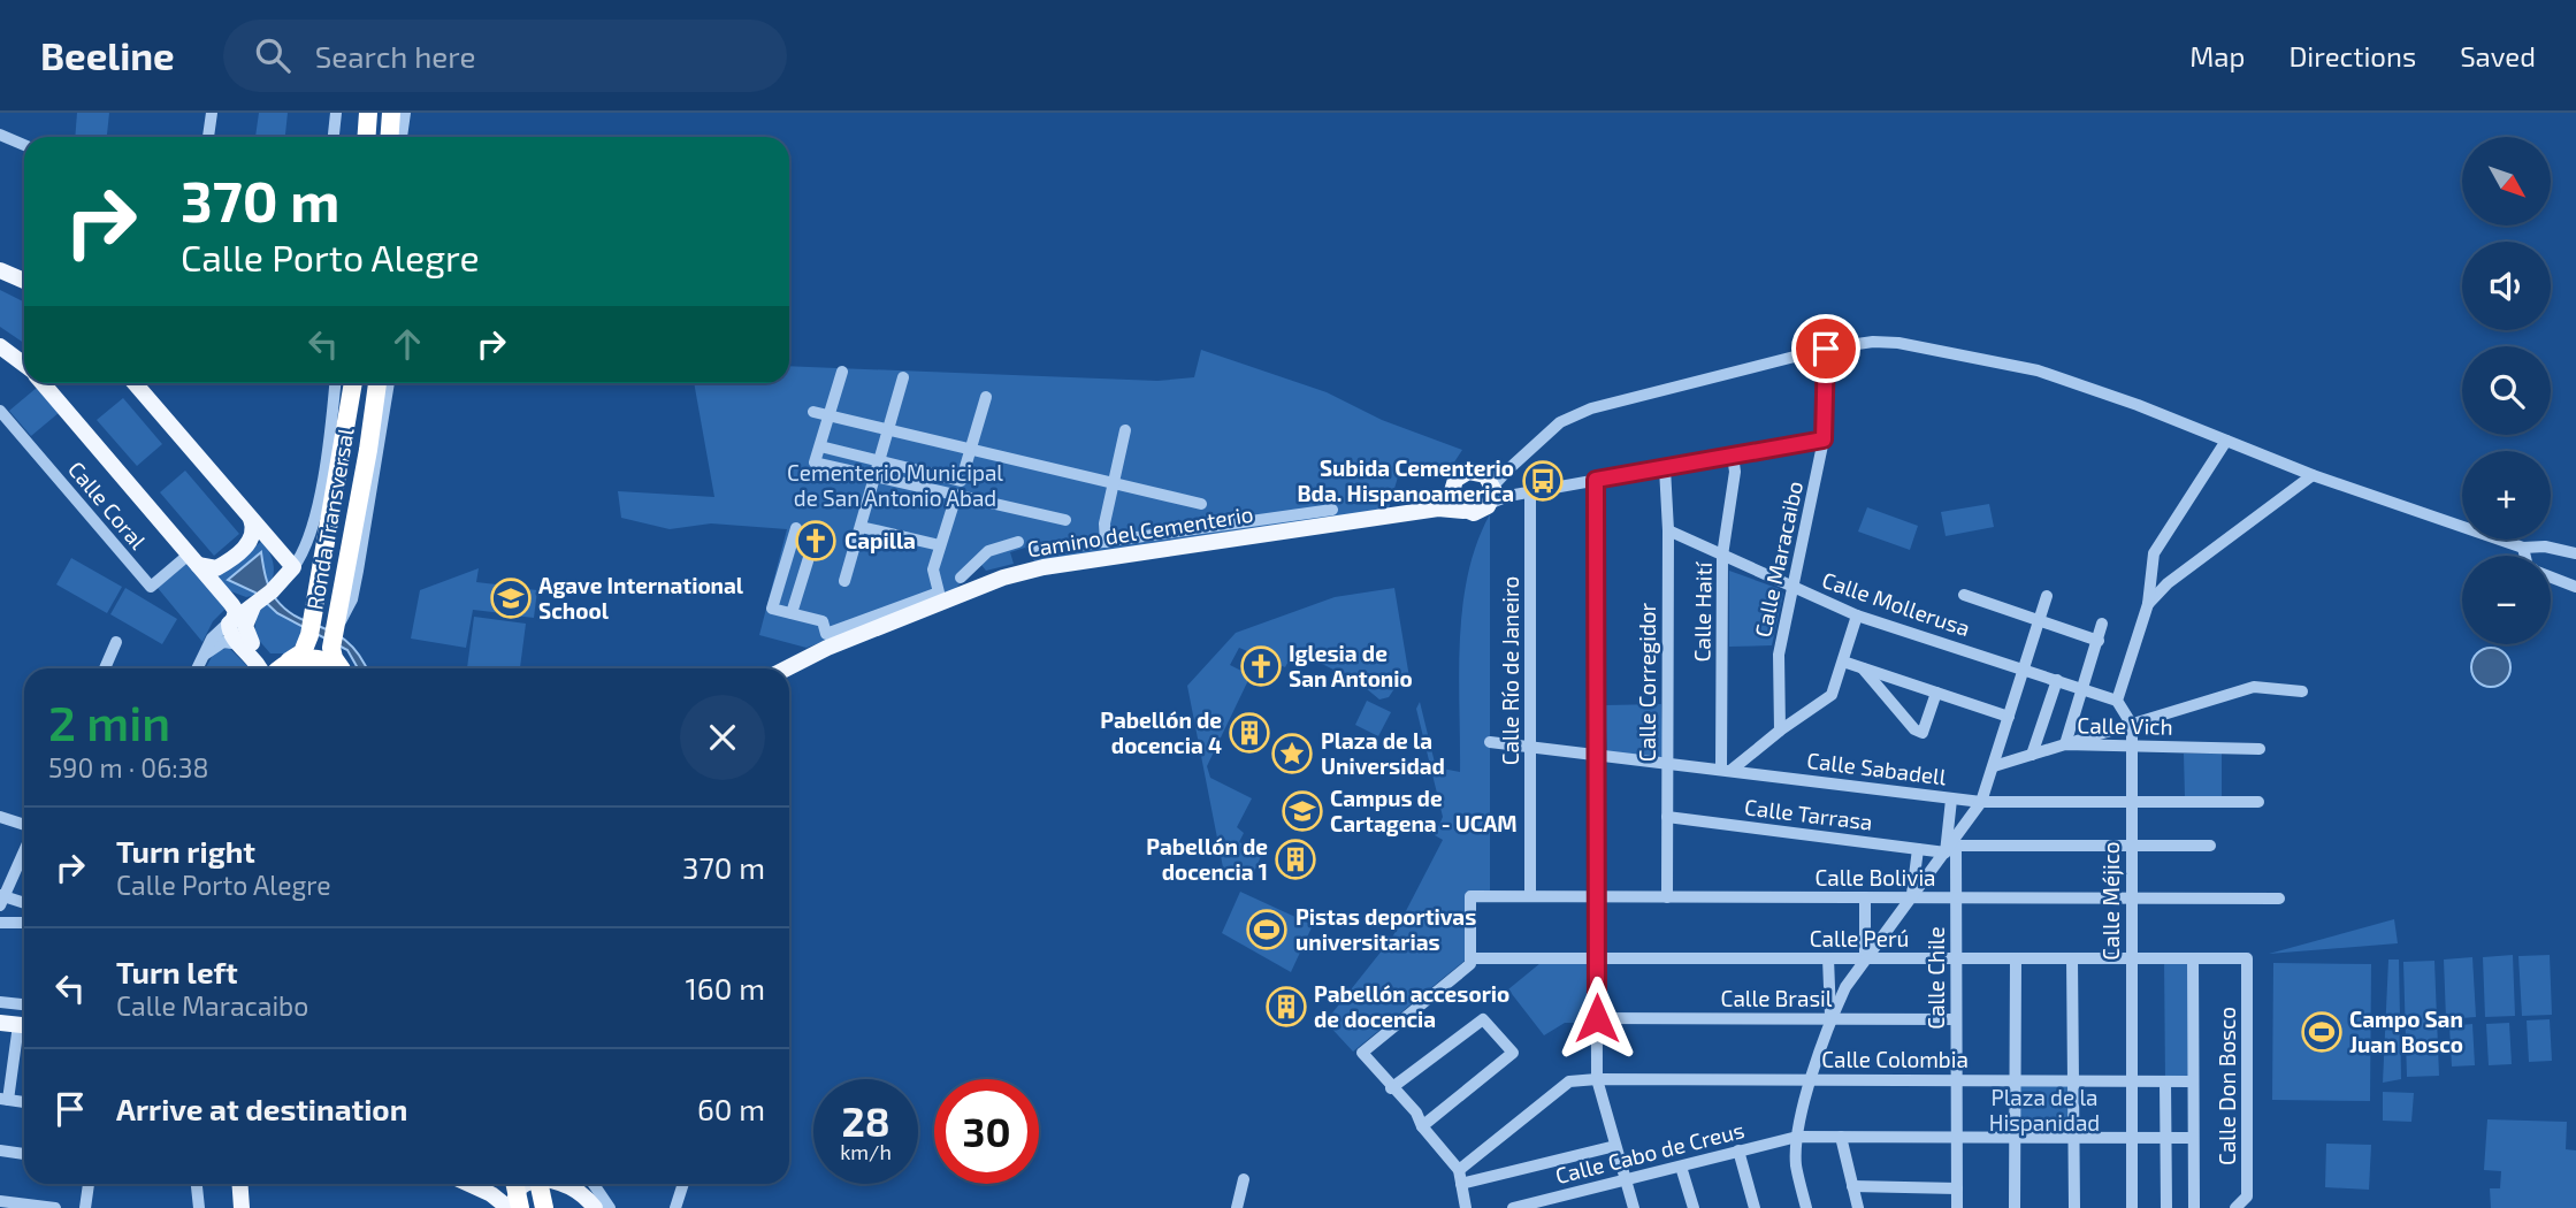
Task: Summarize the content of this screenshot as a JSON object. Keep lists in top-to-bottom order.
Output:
{
  "streets": {
    "highway": ["Ronda Transversal"],
    "main road": ["Camino del Cementerio"],
    "street": [
      "Calle Coral",
      "Calle Maracaibo",
      "Calle Mollerusa",
      "Calle Haití",
      "Calle Río de Janeiro",
      "Calle Corregidor",
      "Calle Vich",
      "Calle Sabadell",
      "Calle Tarrasa",
      "Calle Bolivia",
      "Calle Méjico",
      "Calle Perú",
      "Calle Chile",
      "Calle Brasil",
      "Calle Colombia",
      "Calle Don Bosco",
      "Calle Cabo de Creus"
    ]
  },
  "crossings": [
    ["Calle Maracaibo", "Calle Mollerusa"],
    ["Calle Mollerusa", "Calle Haití"],
    ["Calle Mollerusa", "Calle Corregidor"],
    ["Calle Haití", "Calle Sabadell"],
    ["Calle Río de Janeiro", "Calle Sabadell"],
    ["Calle Río de Janeiro", "Calle Bolivia"],
    ["Calle Corregidor", "Calle Sabadell"],
    ["Calle Corregidor", "Calle Tarrasa"],
    ["Calle Corregidor", "Calle Bolivia"],
    ["Calle Vich", "Calle Méjico"],
    ["Calle Sabadell", "Calle Méjico"],
    ["Calle Sabadell", "Calle Chile"],
    ["Calle Tarrasa", "Calle Méjico"],
    ["Calle Tarrasa", "Calle Chile"],
    ["Calle Bolivia", "Calle Méjico"],
    ["Calle Bolivia", "Calle Perú"],
    ["Calle Bolivia", "Calle Chile"],
    ["Calle Méjico", "Calle Perú"],
    ["Calle Méjico", "Calle Colombia"],
    ["Calle Méjico", "Calle Cabo de Creus"],
    ["Calle Perú", "Calle Chile"],
    ["Calle Perú", "Calle Don Bosco"],
    ["Calle Chile", "Calle Brasil"],
    ["Calle Chile", "Calle Colombia"],
    ["Calle Chile", "Calle Cabo de Creus"]
  ],
  "parks": ["Cementerio Municipal de San Antonio Abad", "Plaza de la Hispanidad"],
  "places": {
    "bus stop": ["Subida Cementerio Bda. Hispanoamerica"],
    "church": ["Capilla", "Iglesia de San Antonio"],
    "school or university": ["Agave International School", "Campus de Cartagena - UCAM"],
    "building": ["Pabellón de docencia 4", "Pabellón de docencia 1", "Pabellón accesorio de docencia"],
    "place": ["Plaza de la Universidad"],
    "sports": ["Pistas deportivas universitarias", "Campo San Juan Bosco"]
  },
  "north": "bottom right",
  "page": {
    "header": "Beeline",
    "search": "Search here",
    "nav": ["Map", "Directions", "Saved"],
    "map_buttons": ["+", "−"],
    "turn": ["370 m", "Calle Porto Alegre"],
    "heading": ["2 min", "590 m · 06:38"],
    "list": [
      {
        "name": "Turn right",
        "note": "Calle Porto Alegre",
        "value": "370 m"
      },
      {
        "name": "Turn left",
        "note": "Calle Maracaibo",
        "value": "160 m"
      },
      {
        "name": "Arrive at destination",
        "value": "60 m"
      }
    ],
    "speed": "28 km/h",
    "limit": "30"
  }
}
